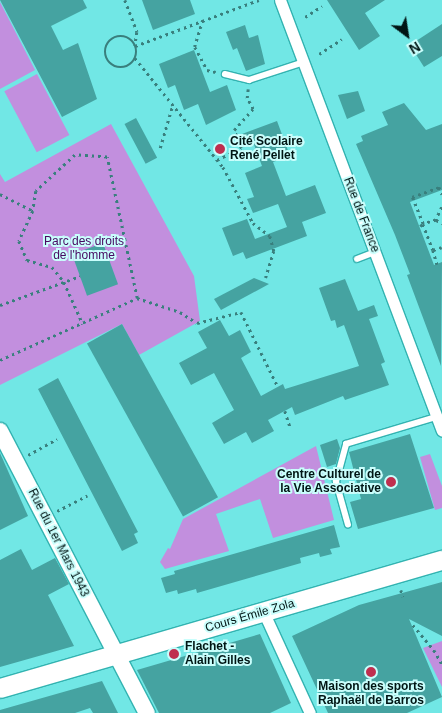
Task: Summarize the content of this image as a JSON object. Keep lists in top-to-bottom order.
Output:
{
  "streets": {
    "main road": ["Cours Émile Zola"],
    "street": ["Rue de France", "Rue du 1er Mars 1943"]
  },
  "crossings": [
    ["Rue du 1er Mars 1943", "Cours Émile Zola"]
  ],
  "parks": ["Parc des droits de l'homme"],
  "places": [
    "Cité Scolaire René Pellet",
    "Centre Culturel de la Vie Associative",
    "Flachet - Alain Gilles",
    "Maison des sports Raphaël de Barros"
  ],
  "north": "bottom right"
}
